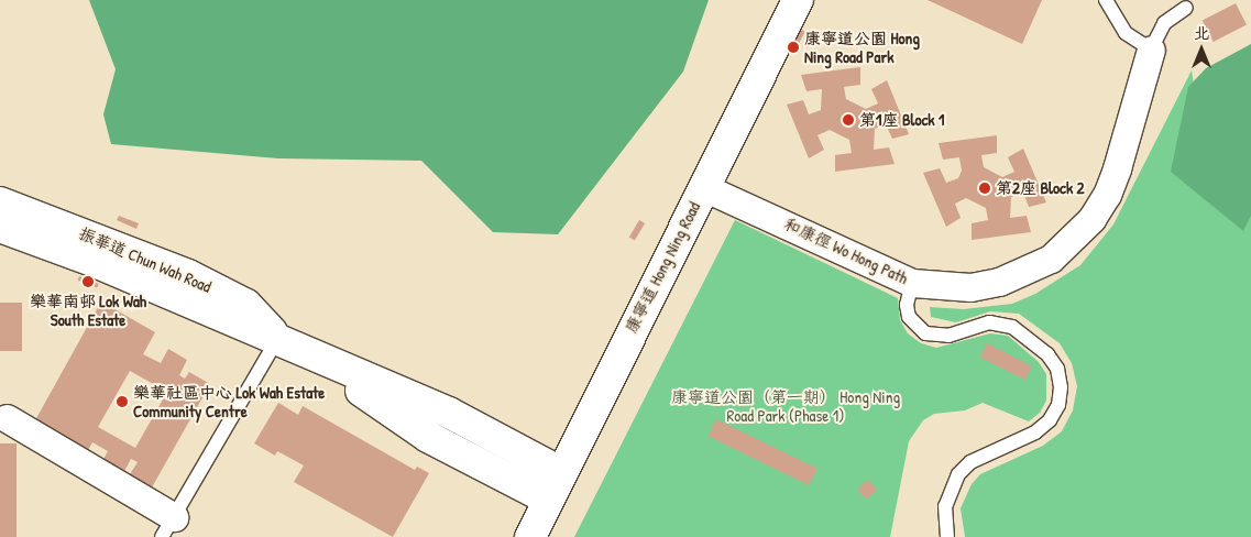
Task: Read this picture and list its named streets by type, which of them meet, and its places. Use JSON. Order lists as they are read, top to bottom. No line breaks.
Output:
{"streets":{"main road":["振華道 Chun Wah Road","康寧道 Hong Ning Road"],"street":["和康徑 Wo Hong Path"]},"crossings":[["和康徑 Wo Hong Path","康寧道 Hong Ning Road"],["振華道 Chun Wah Road","康寧道 Hong Ning Road"]],"parks":["康寧道公園（第一期） Hong Ning Road Park (Phase 1)"],"places":["康寧道公園 Hong Ning Road Park","第1座 Block 1","第2座 Block 2","樂華南邨 Lok Wah South Estate","樂華社區中心 Lok Wah Estate Community Centre"],"north":"top"}
